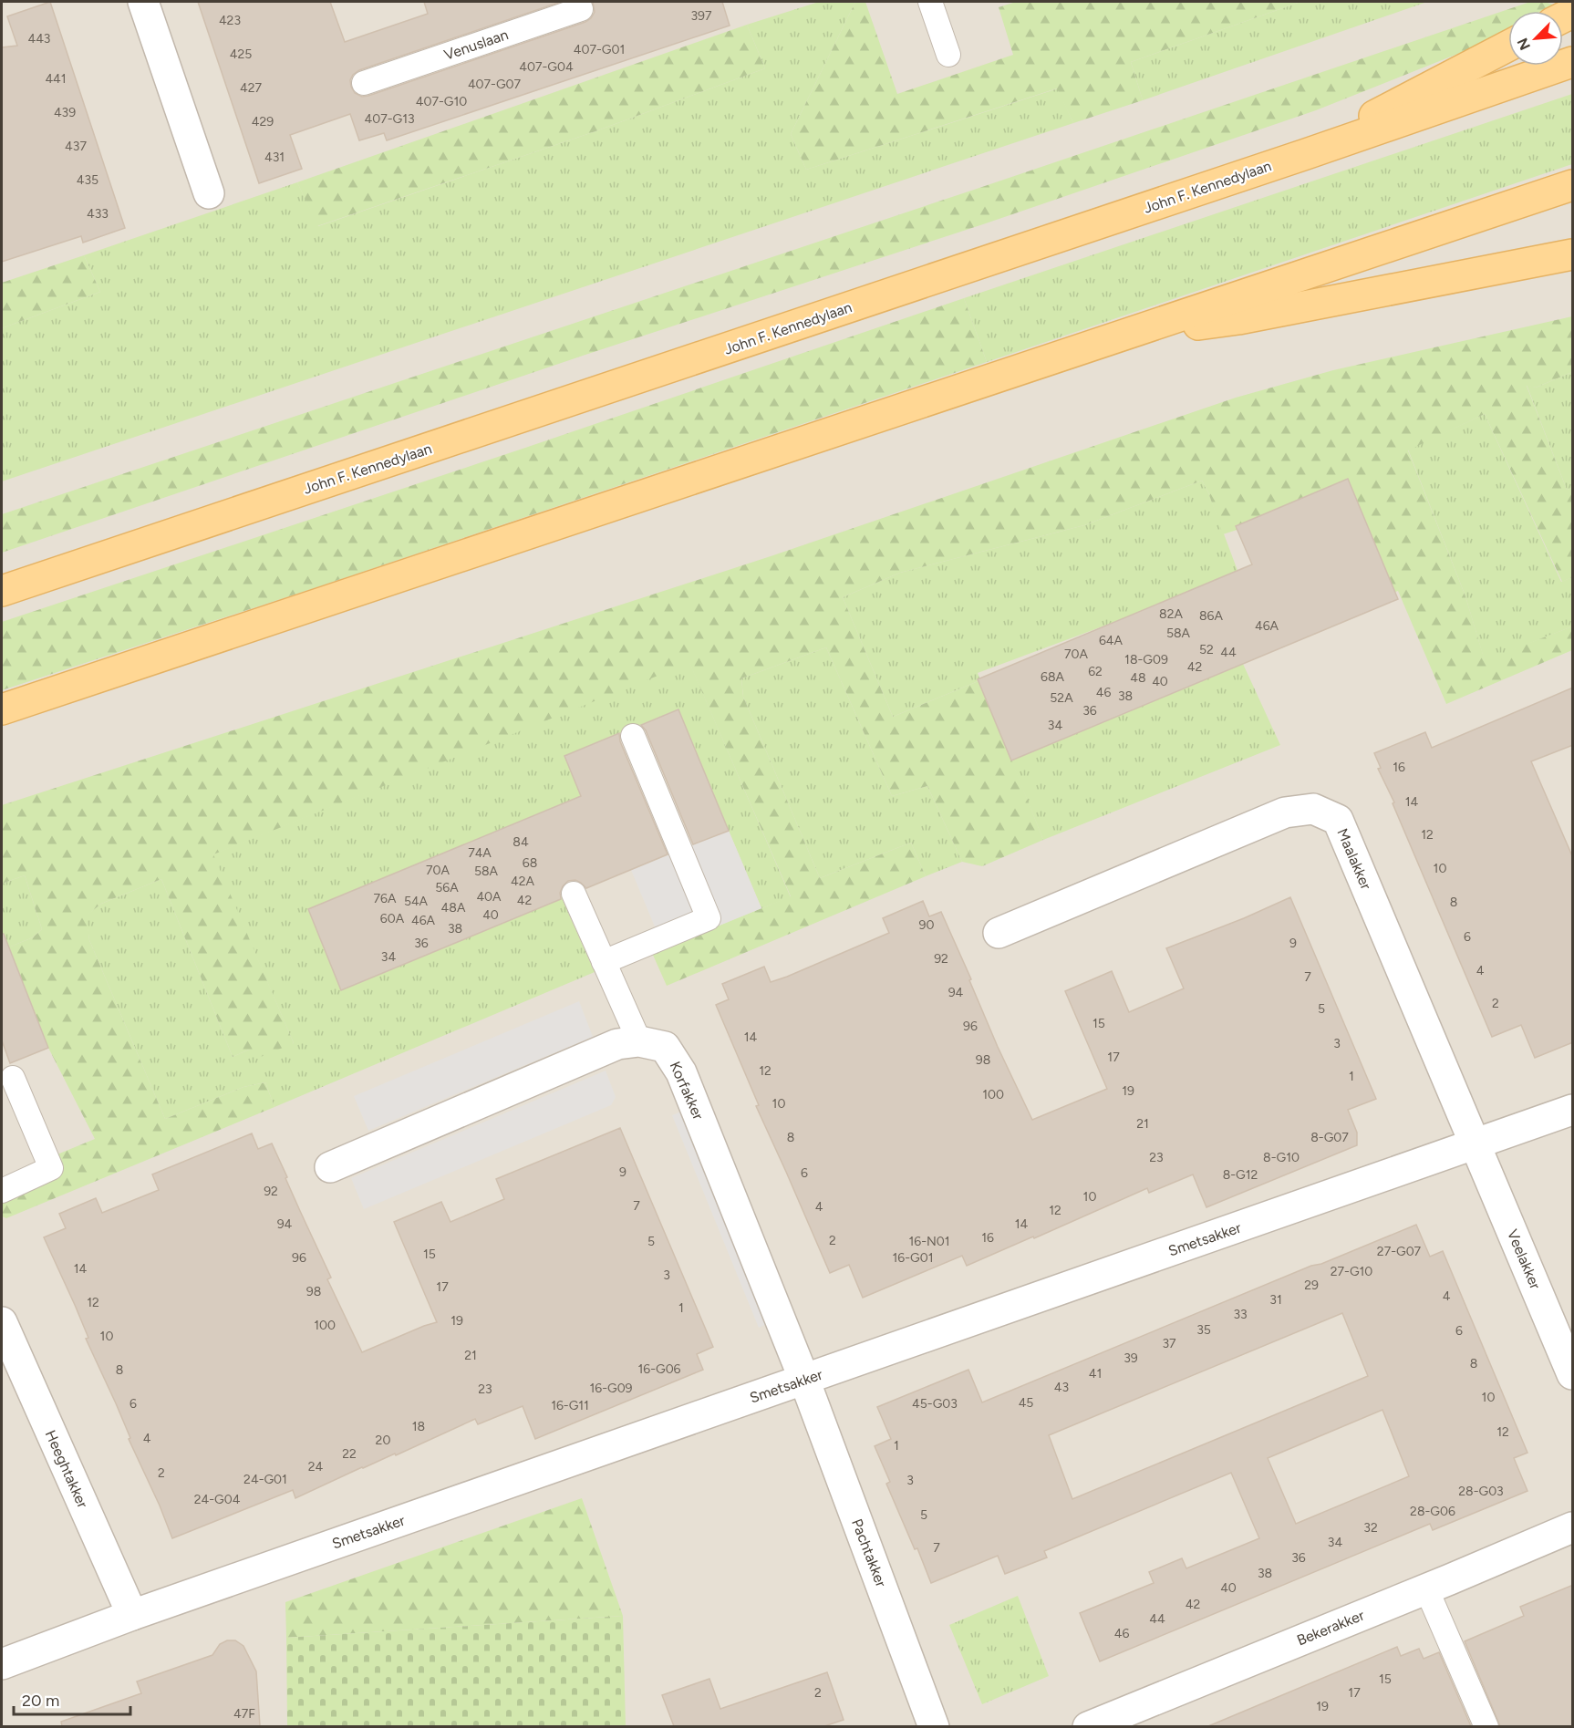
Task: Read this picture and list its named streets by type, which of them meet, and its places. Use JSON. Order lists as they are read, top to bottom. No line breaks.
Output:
{"streets":{"main road":["John F. Kennedylaan"],"street":["Maalakker","Korfakker","Smetsakker","Veelakker","Heeghtakker","Pachtakker","Bekerakker"],"lane":["Venuslaan"]},"crossings":[["Maalakker","Smetsakker"],["Maalakker","Veelakker"],["Korfakker","Smetsakker"],["Korfakker","Pachtakker"],["Smetsakker","Veelakker"],["Smetsakker","Heeghtakker"],["Smetsakker","Pachtakker"]],"house_numbers":["397","423","443","407-G01","425","407-G04","441","407-G07","427","407-G10","439","407-G13","429","437","431","435","433","82A","86A","46A","58A","64A","52","44","70A","18-G09","42","62","68A","48","40","46","38","52A","36","34","16","14","12","84","74A","68","10","70A","58A","42A","56A","40A","76A","42","54A","8","48A","40","60A","46A","90","38","6","36","9","34","92","4","7","94","2","5","15","96","14","3","17","98","12","1","19","100","10","21","8","8-G07","23","8-G10","9","6","8-G12","92","10","7","4","12","94","14","16","2","5","16-N01","27-G07","15","96","16-G01","14","27-G10","3","29","17","98","4","31","12","1","33","19","100","35","6","10","37","21","39","8","16-G06","8","41","43","16-G09","23","10","45","6","45-G03","16-G11","18","12","4","20","1","22","24","2","24-G01","3","28-G03","24-G04","28-G06","5","32","34","7","36","38","40","42","44","46","15","2","17","19","47F"],"scale_bar":"20 m","north":"bottom left"}
